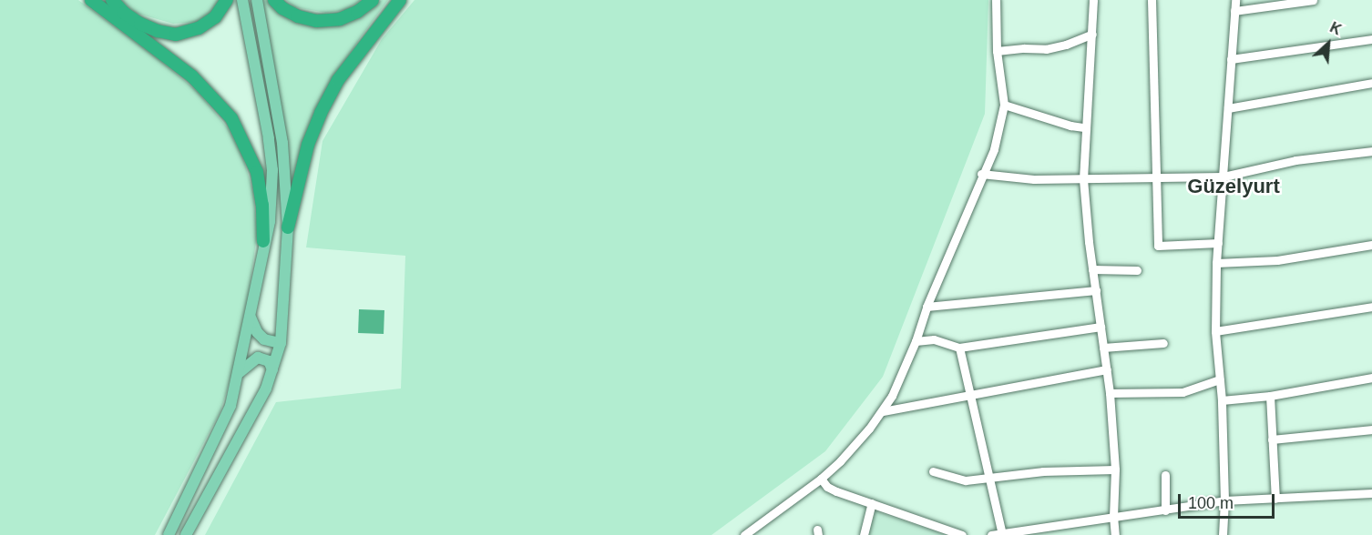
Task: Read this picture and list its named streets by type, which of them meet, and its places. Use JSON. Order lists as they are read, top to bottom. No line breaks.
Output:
{"districts":["Güzelyurt"],"scale_bar":"100 m","north":"top right"}
